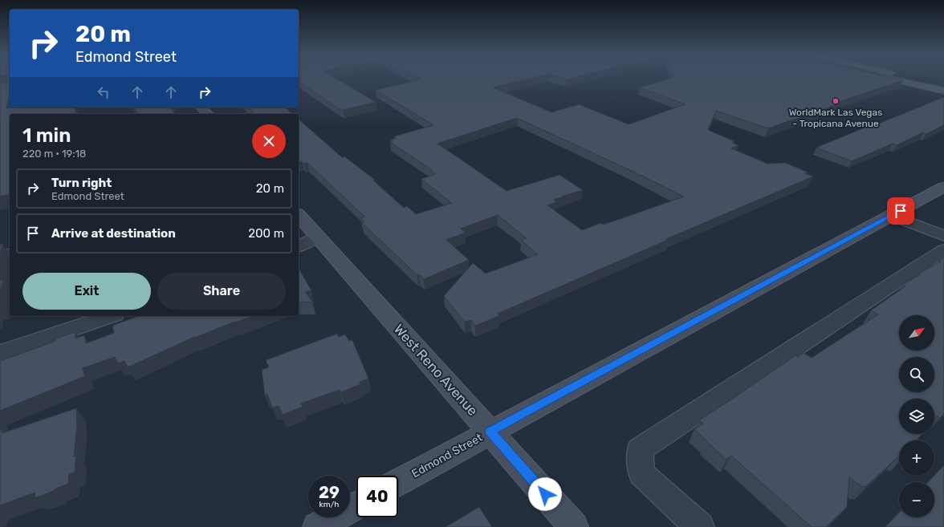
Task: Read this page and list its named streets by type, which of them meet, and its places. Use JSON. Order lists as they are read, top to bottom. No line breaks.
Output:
{"streets":{"street":["West Reno Avenue","Edmond Street"]},"crossings":[["West Reno Avenue","Edmond Street"]],"places":["WorldMark Las Vegas - Tropicana Avenue"],"north":"top right","page":{"turn":["20 m","Edmond Street"],"heading":["1 min","220 m · 19:18"],"list":[{"name":"Turn right","note":"Edmond Street","value":"20 m"},{"name":"Arrive at destination","value":"200 m"}],"buttons":["Exit","Share"],"map_buttons":["+","−"],"speed":"29 km/h","limit":"40"}}
